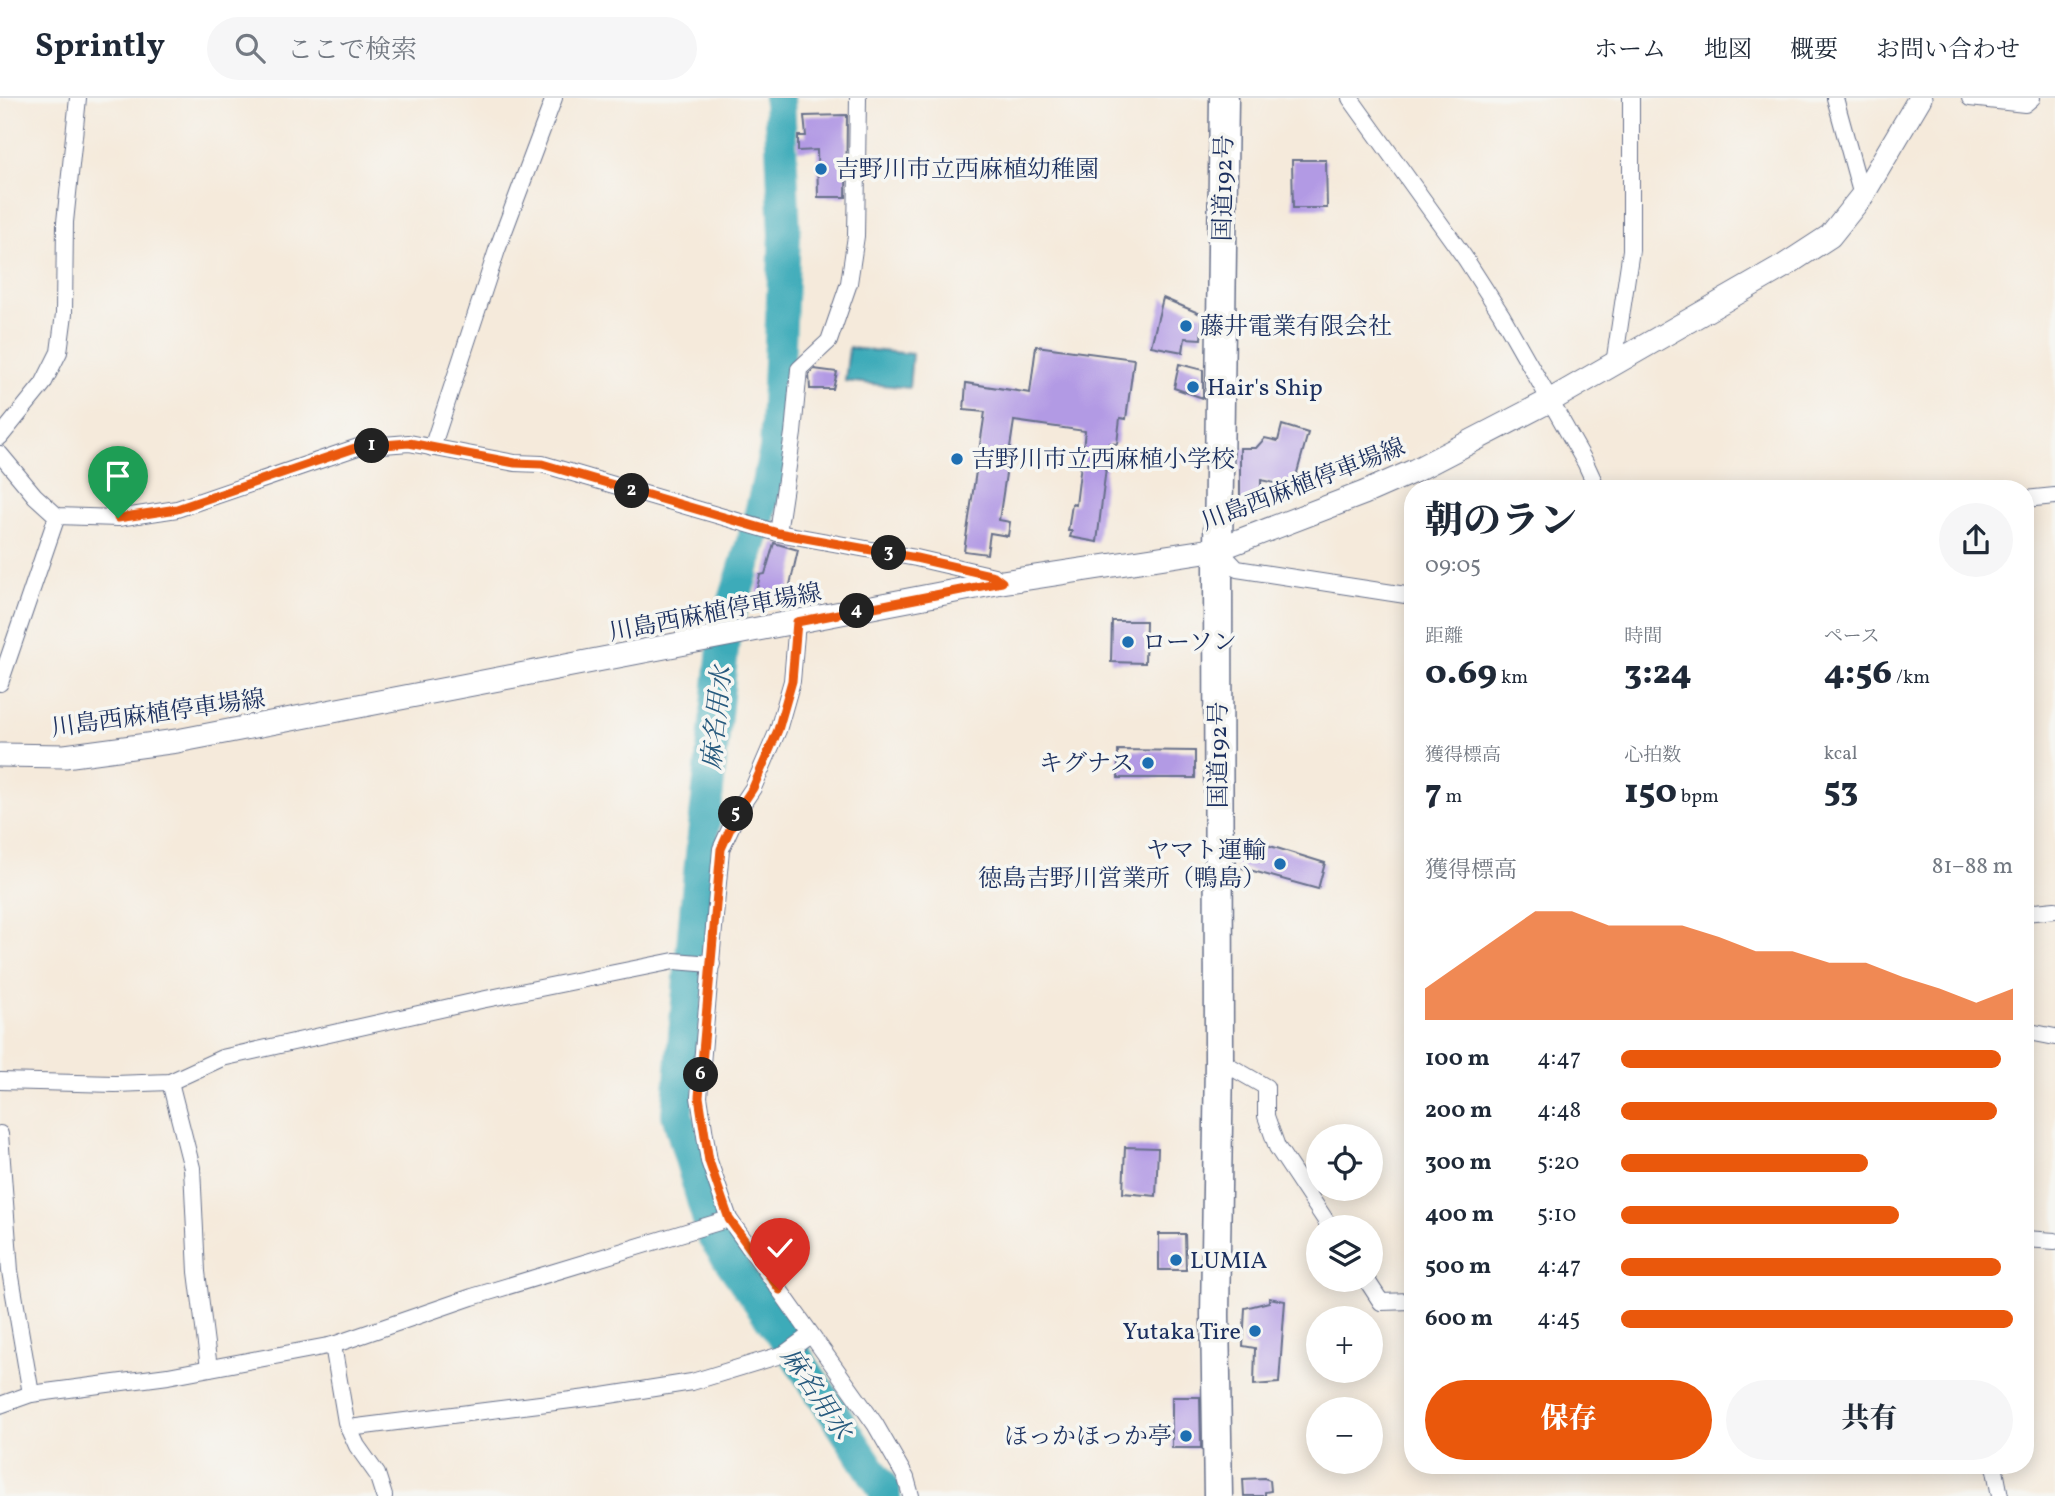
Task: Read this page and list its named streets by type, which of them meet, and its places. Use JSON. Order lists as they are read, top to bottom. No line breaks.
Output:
{"streets":{"highway":["国道192号"],"main road":["川島西麻植停車場線"]},"crossings":[["国道192号","川島西麻植停車場線"]],"water":["麻名用水"],"places":["吉野川市立西麻植幼稚園","藤井電業有限会社","Hair's Ship","吉野川市立西麻植小学校","ローソン","キグナス","ヤマト運輸 徳島吉野川営業所（鴨島）","LUMIA","Yutaka Tire","ほっかほっか亭"],"page":{"header":"Sprintly","search":"ここで検索","nav":["ホーム","地図","概要","お問い合わせ"],"pins":["1","2","3","4","5","6"],"heading":["朝のラン","09:05"],"stats":[["距離","0.69 km"],["時間","3:24"],["ペース","4:56 /km"],["獲得標高","7 m"],["心拍数","150 bpm"],["kcal","53"]],"chart":["獲得標高","81–88 m"],"list":[{"name":"100 m","note":"4:47"},{"name":"200 m","note":"4:48"},{"name":"300 m","note":"5:20"},{"name":"400 m","note":"5:10"},{"name":"500 m","note":"4:47"},{"name":"600 m","note":"4:45"}],"map_buttons":["+","−"],"buttons":["保存","共有"]}}
